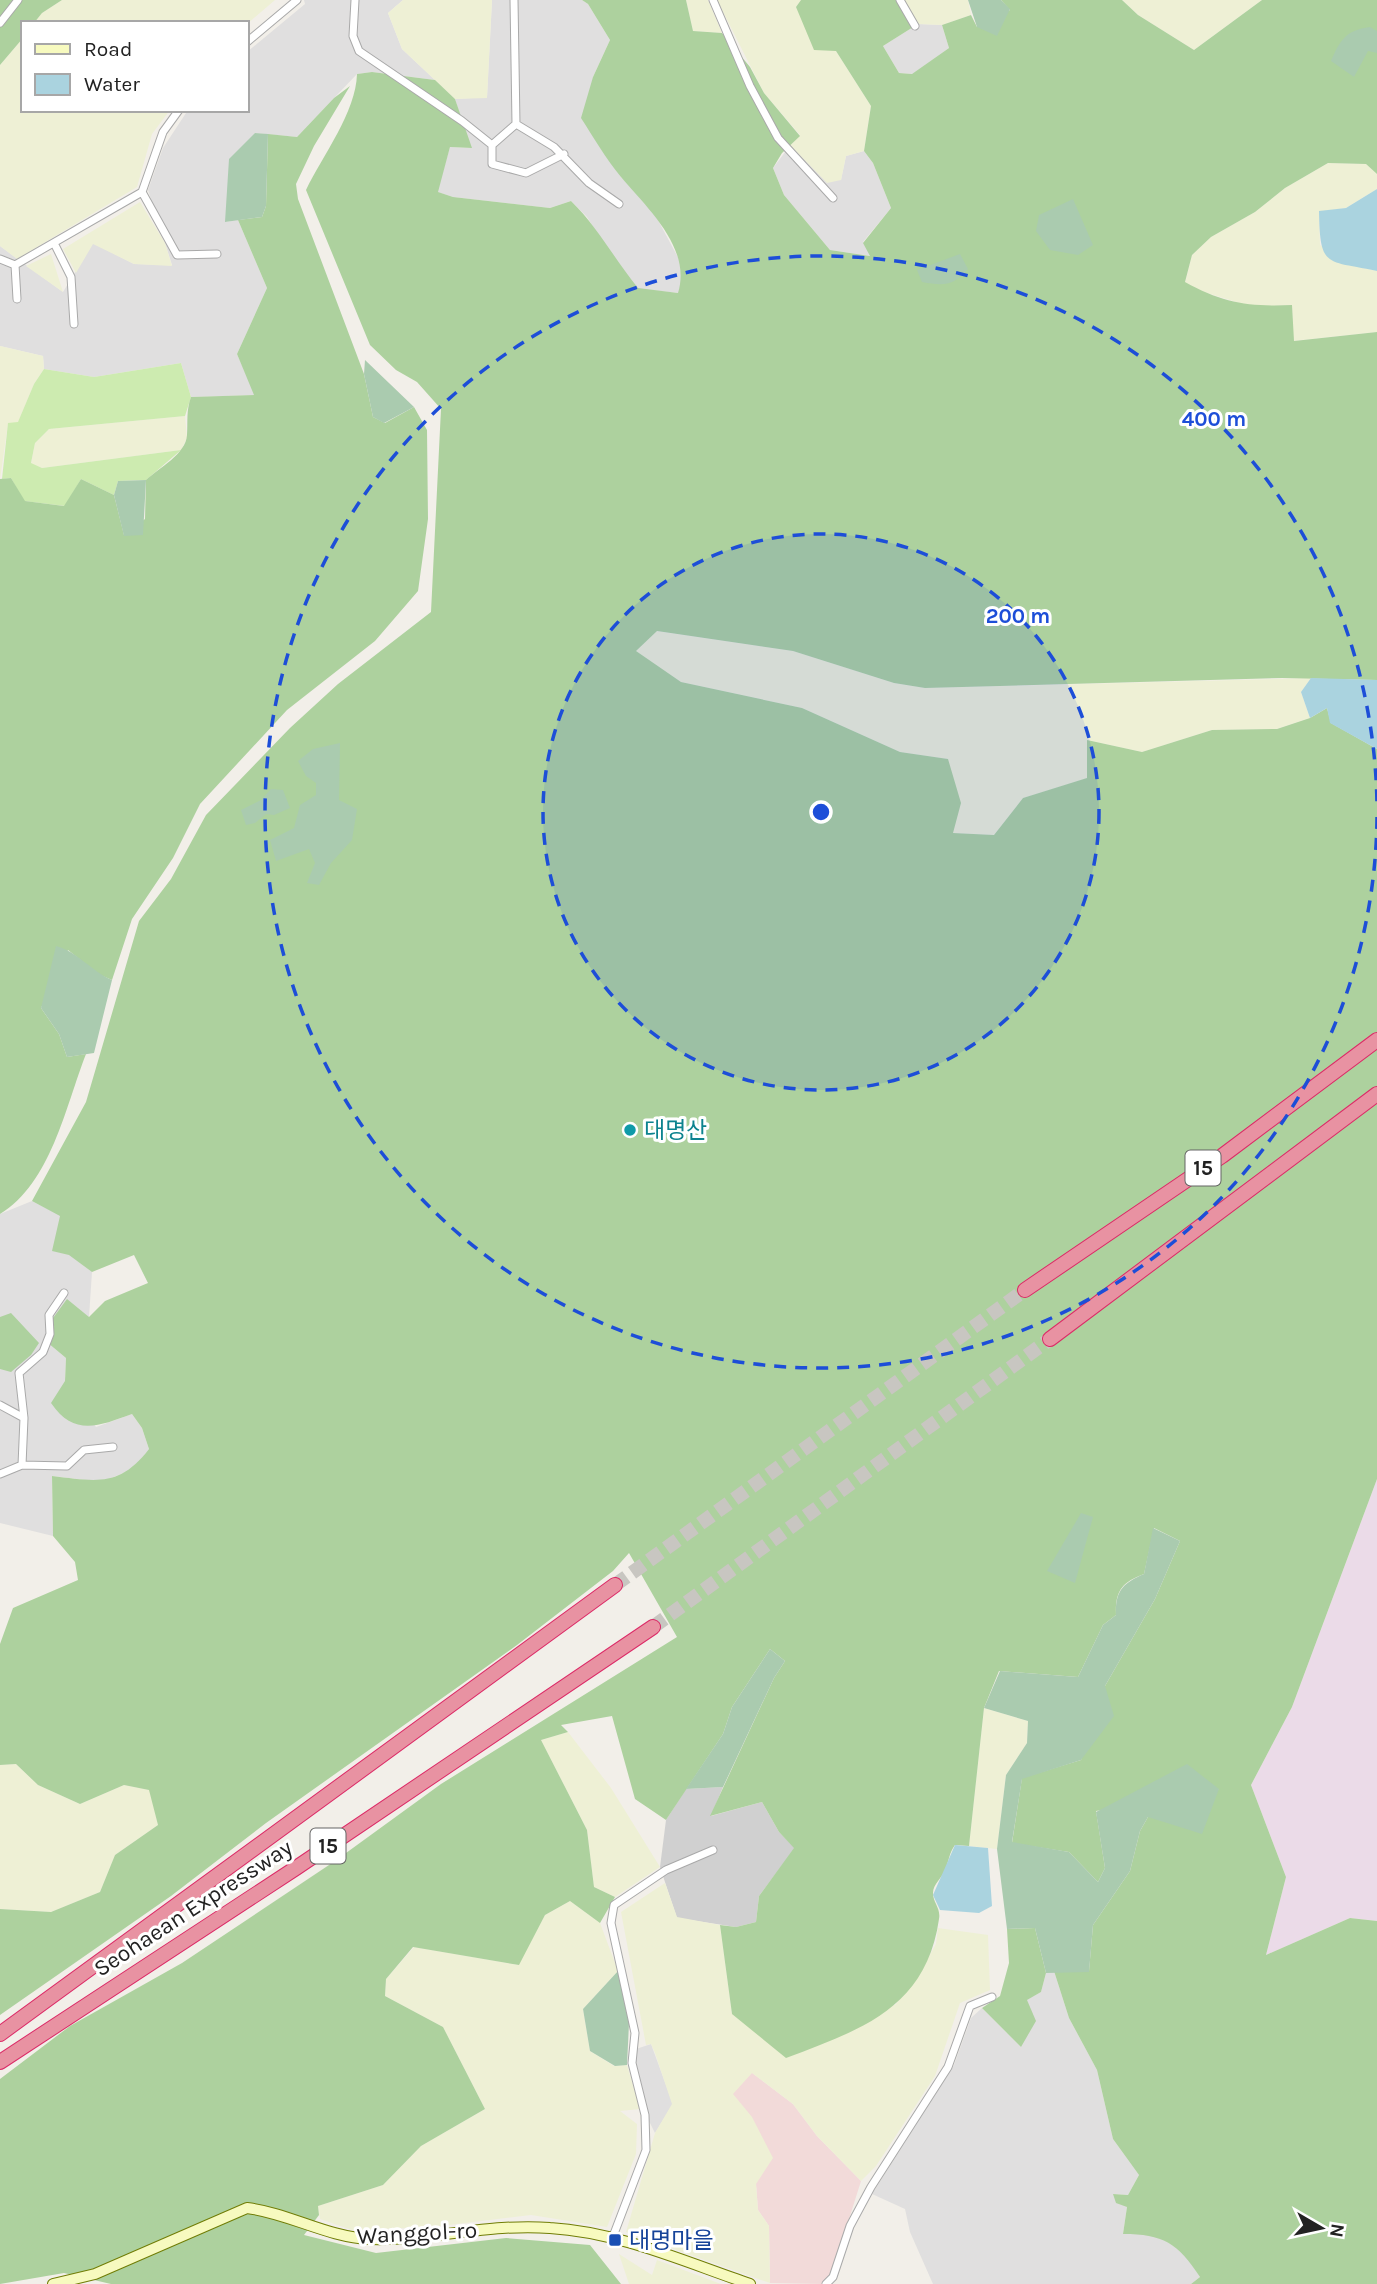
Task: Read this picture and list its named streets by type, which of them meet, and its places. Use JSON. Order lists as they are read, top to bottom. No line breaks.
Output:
{"streets":{"highway":["15","Seohaean Expressway"],"main road":["Wanggol-ro"]},"places":{"other":["대명산"],"transit":["대명마을"]},"legend":["Road","Water"],"north":"right","rings":["400 m","200 m"]}
